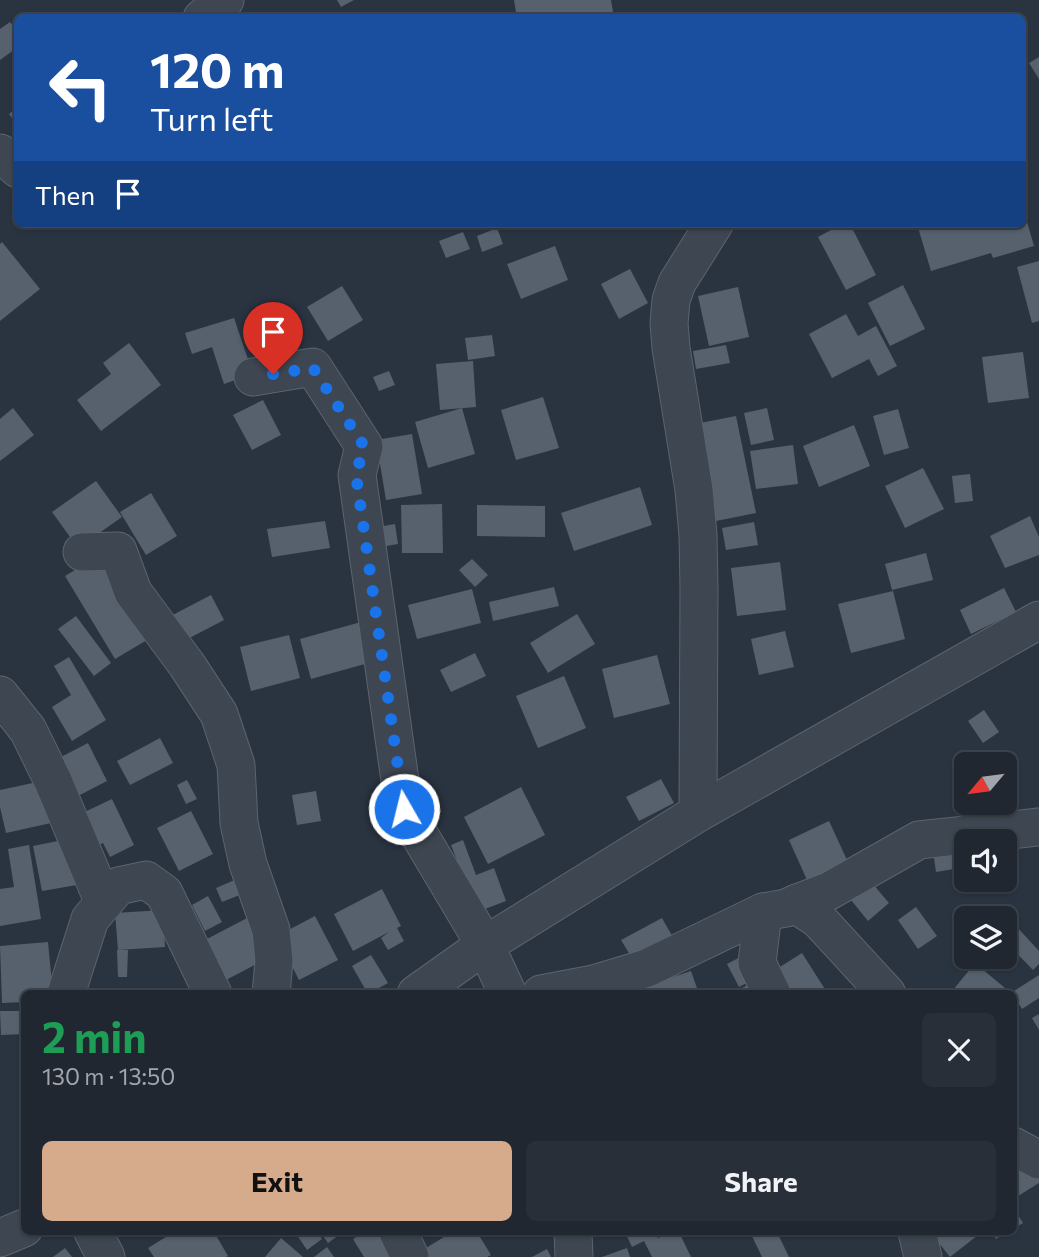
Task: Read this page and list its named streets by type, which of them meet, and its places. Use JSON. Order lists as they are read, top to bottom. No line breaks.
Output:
{"north":"bottom left","page":{"turn":["120 m","Turn left"],"then":"Then","heading":["2 min","130 m · 13:50"],"buttons":["Exit","Share"]}}
